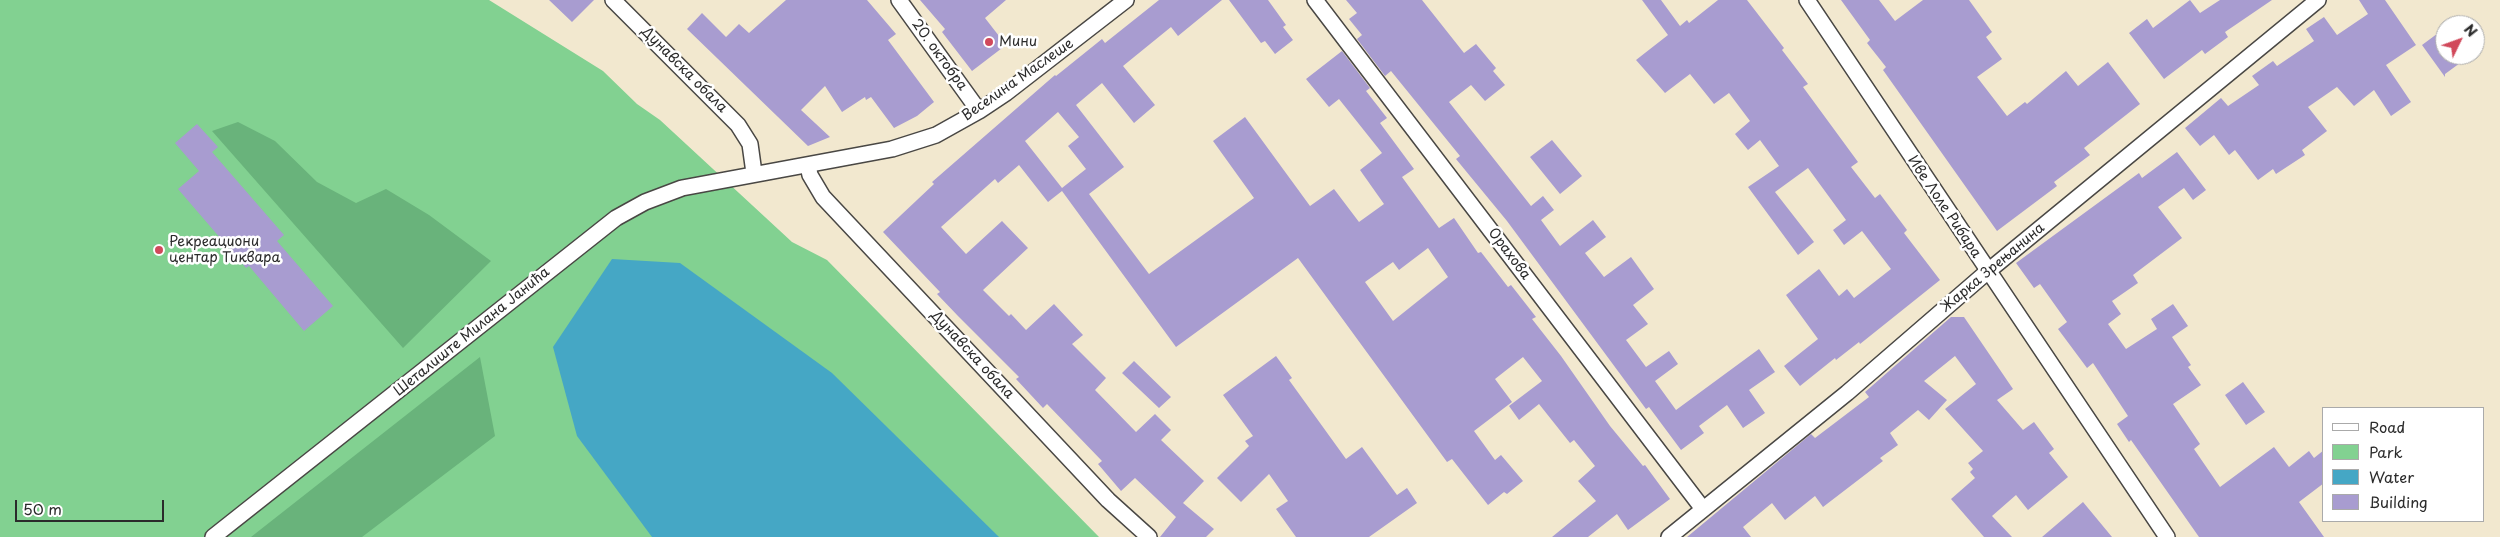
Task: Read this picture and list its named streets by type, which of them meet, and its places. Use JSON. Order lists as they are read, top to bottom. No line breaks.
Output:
{"streets":{"street":["20. октобра","Дунавска обала","Веселина Маслеше","Иве Лоле Рибара","Орахова","Жарка Зрењанина","Шеталиште Милана Јанића"]},"crossings":[["20. октобра","Веселина Маслеше"],["Дунавска обала","Веселина Маслеше"],["Дунавска обала","Шеталиште Милана Јанића"],["Веселина Маслеше","Шеталиште Милана Јанића"],["Иве Лоле Рибара","Жарка Зрењанина"],["Орахова","Жарка Зрењанина"]],"places":["Мини","Рекреациони центар Тиквара"],"legend":["Road","Park","Water","Building"],"scale_bar":"50 m","north":"top right"}
